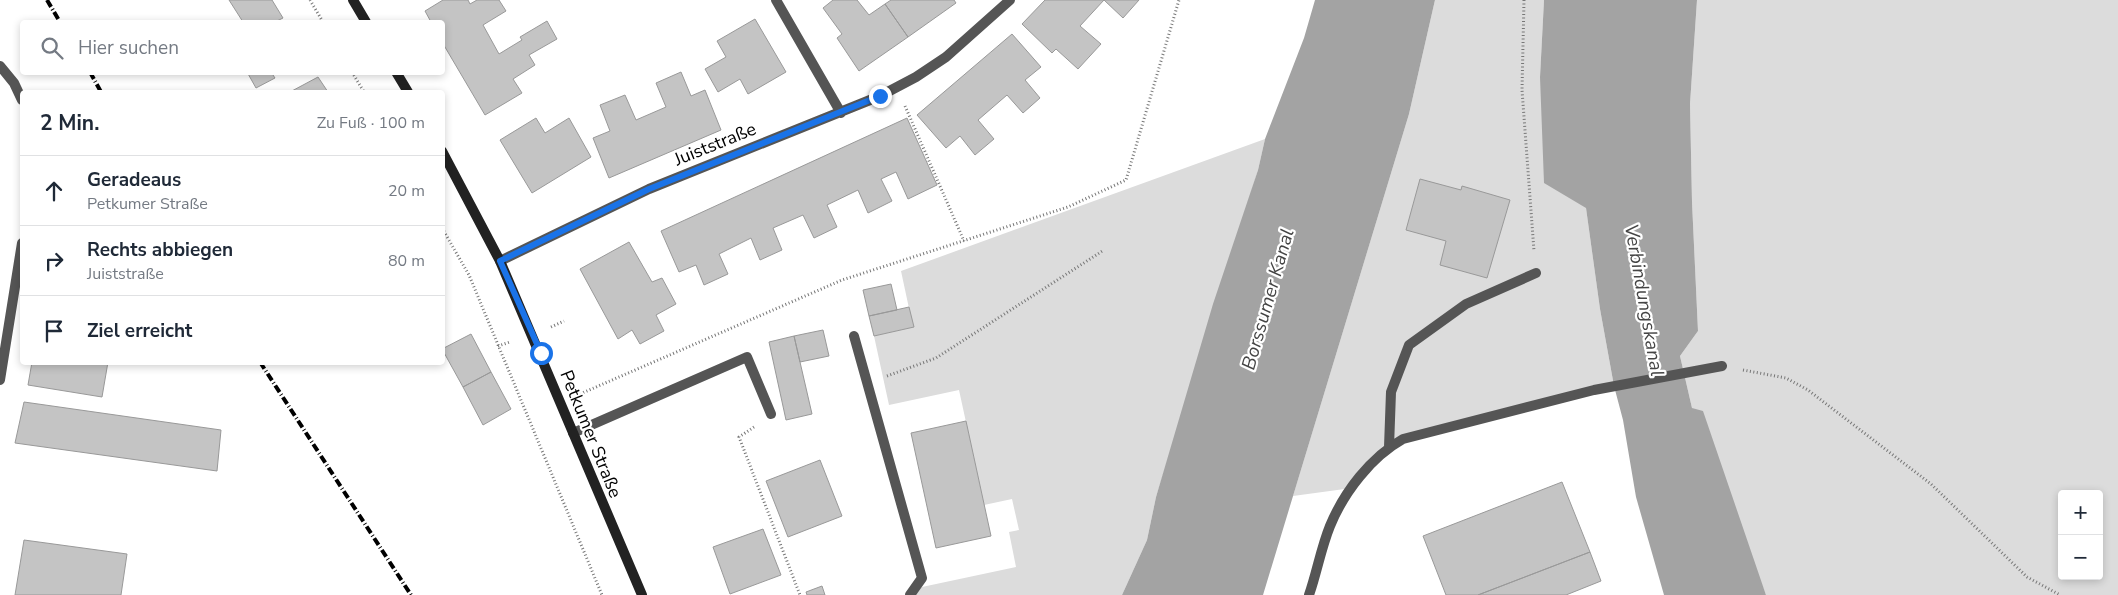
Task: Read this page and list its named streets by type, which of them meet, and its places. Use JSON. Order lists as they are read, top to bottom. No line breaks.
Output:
{"streets":{"main road":["Petkumer Straße"],"street":["Juiststraße"]},"crossings":[["Juiststraße","Petkumer Straße"]],"water":["Borssumer Kanal","Verbindungskanal"],"page":{"search":"Hier suchen","heading":["2 Min.","Zu Fuß · 100 m"],"list":[["Geradeaus","Petkumer Straße","20 m"],["Rechts abbiegen","Juiststraße","80 m"],"Ziel erreicht"],"map_buttons":["+","−"]}}
